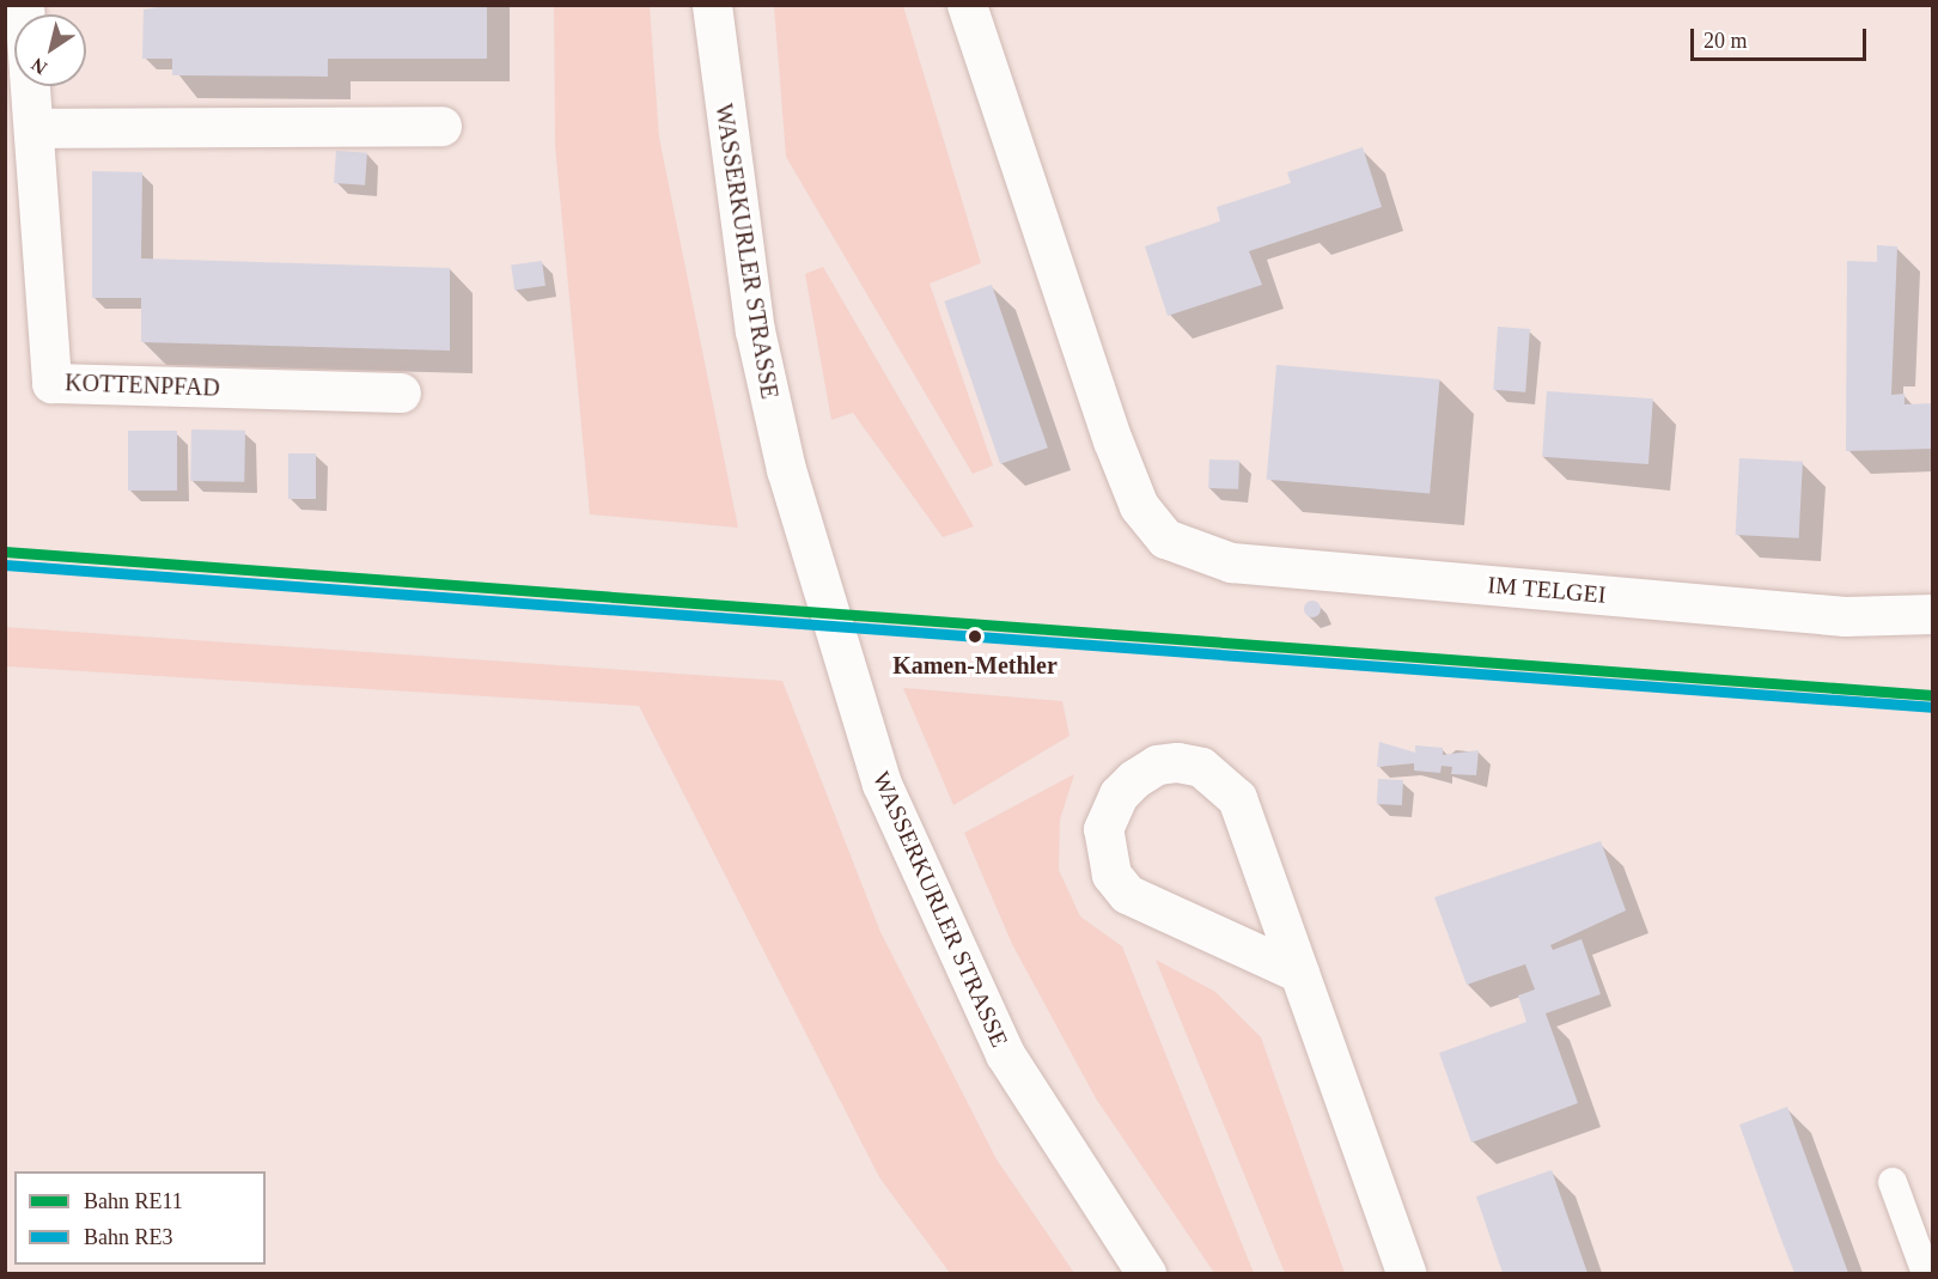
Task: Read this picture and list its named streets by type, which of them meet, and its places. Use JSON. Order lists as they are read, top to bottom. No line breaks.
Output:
{"streets":{"street":["WASSERKURLER STRASSE","KOTTENPFAD","IM TELGEI"]},"places":["Kamen-Methler"],"lines":["rail line RE11","rail line RE3"],"legend":["Bahn RE11","Bahn RE3"],"scale_bar":"20 m","north":"bottom left"}
